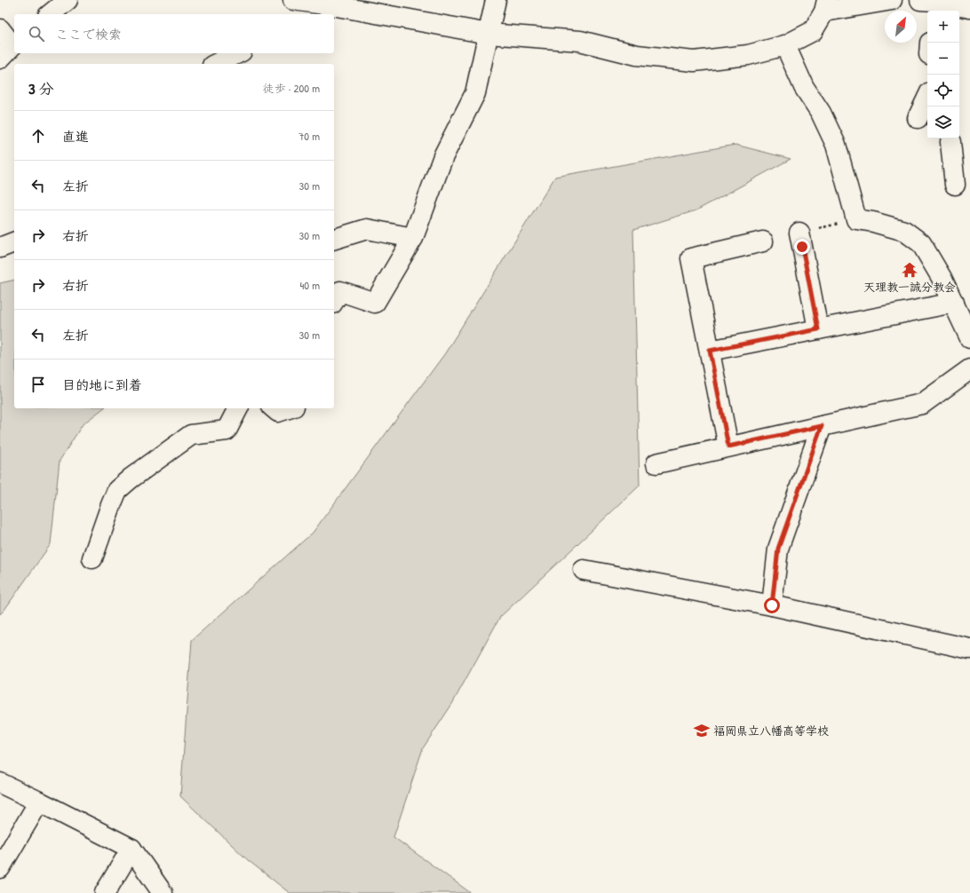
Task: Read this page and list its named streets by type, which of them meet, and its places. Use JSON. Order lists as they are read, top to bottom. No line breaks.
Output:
{"places":{"temple":["天理教一誠分教会"],"school or university":["福岡県立八幡高等学校"]},"north":"top right","page":{"map_buttons":["+","−"],"search":"ここで検索","heading":["3 分","徒歩 · 200 m"],"list":[["直進","70 m"],["左折","30 m"],["右折","30 m"],["右折","40 m"],["左折","30 m"],"目的地に到着"]}}
